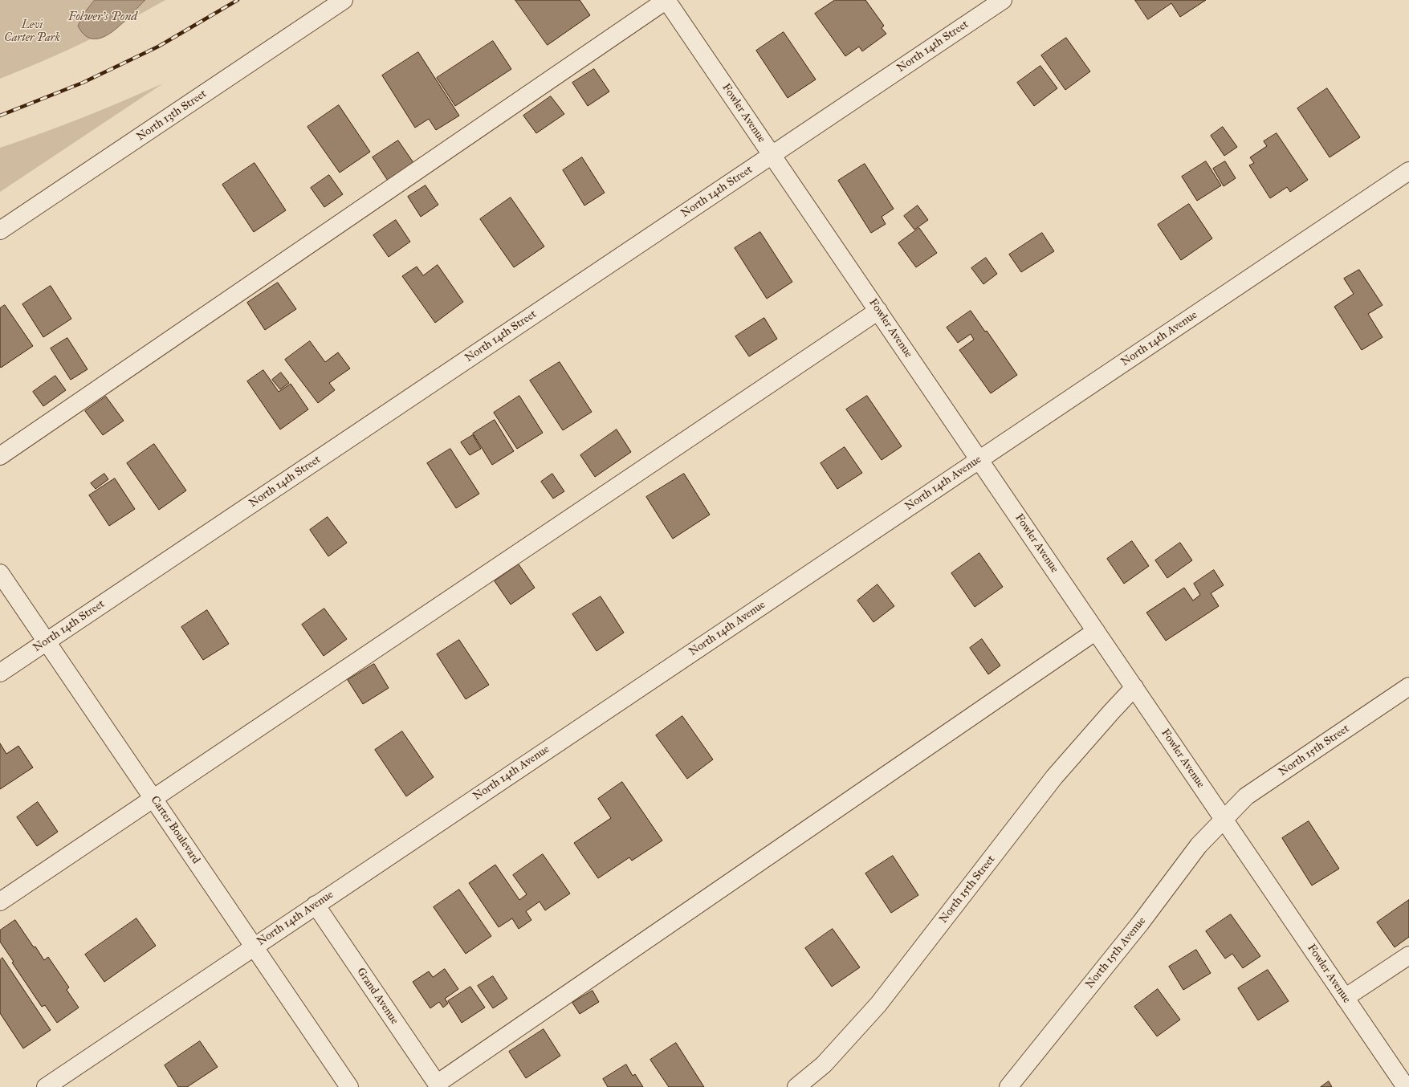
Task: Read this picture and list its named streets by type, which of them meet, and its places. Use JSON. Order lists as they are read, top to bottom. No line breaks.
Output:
{"streets":{"street":["North 14th Street","Fowler Avenue","North 13th Street","North 14th Avenue","North 15th Street","Carter Boulevard","North 15th Avenue","Grand Avenue"]},"crossings":[["North 14th Street","Fowler Avenue"],["North 14th Street","Carter Boulevard"],["Fowler Avenue","North 14th Avenue"],["Fowler Avenue","North 15th Street"],["Fowler Avenue","North 15th Avenue"],["North 14th Avenue","Carter Boulevard"],["North 14th Avenue","Grand Avenue"],["North 15th Street","North 15th Avenue"]],"water":["Folwer's Pond"],"parks":["Levi Carter Park"]}
